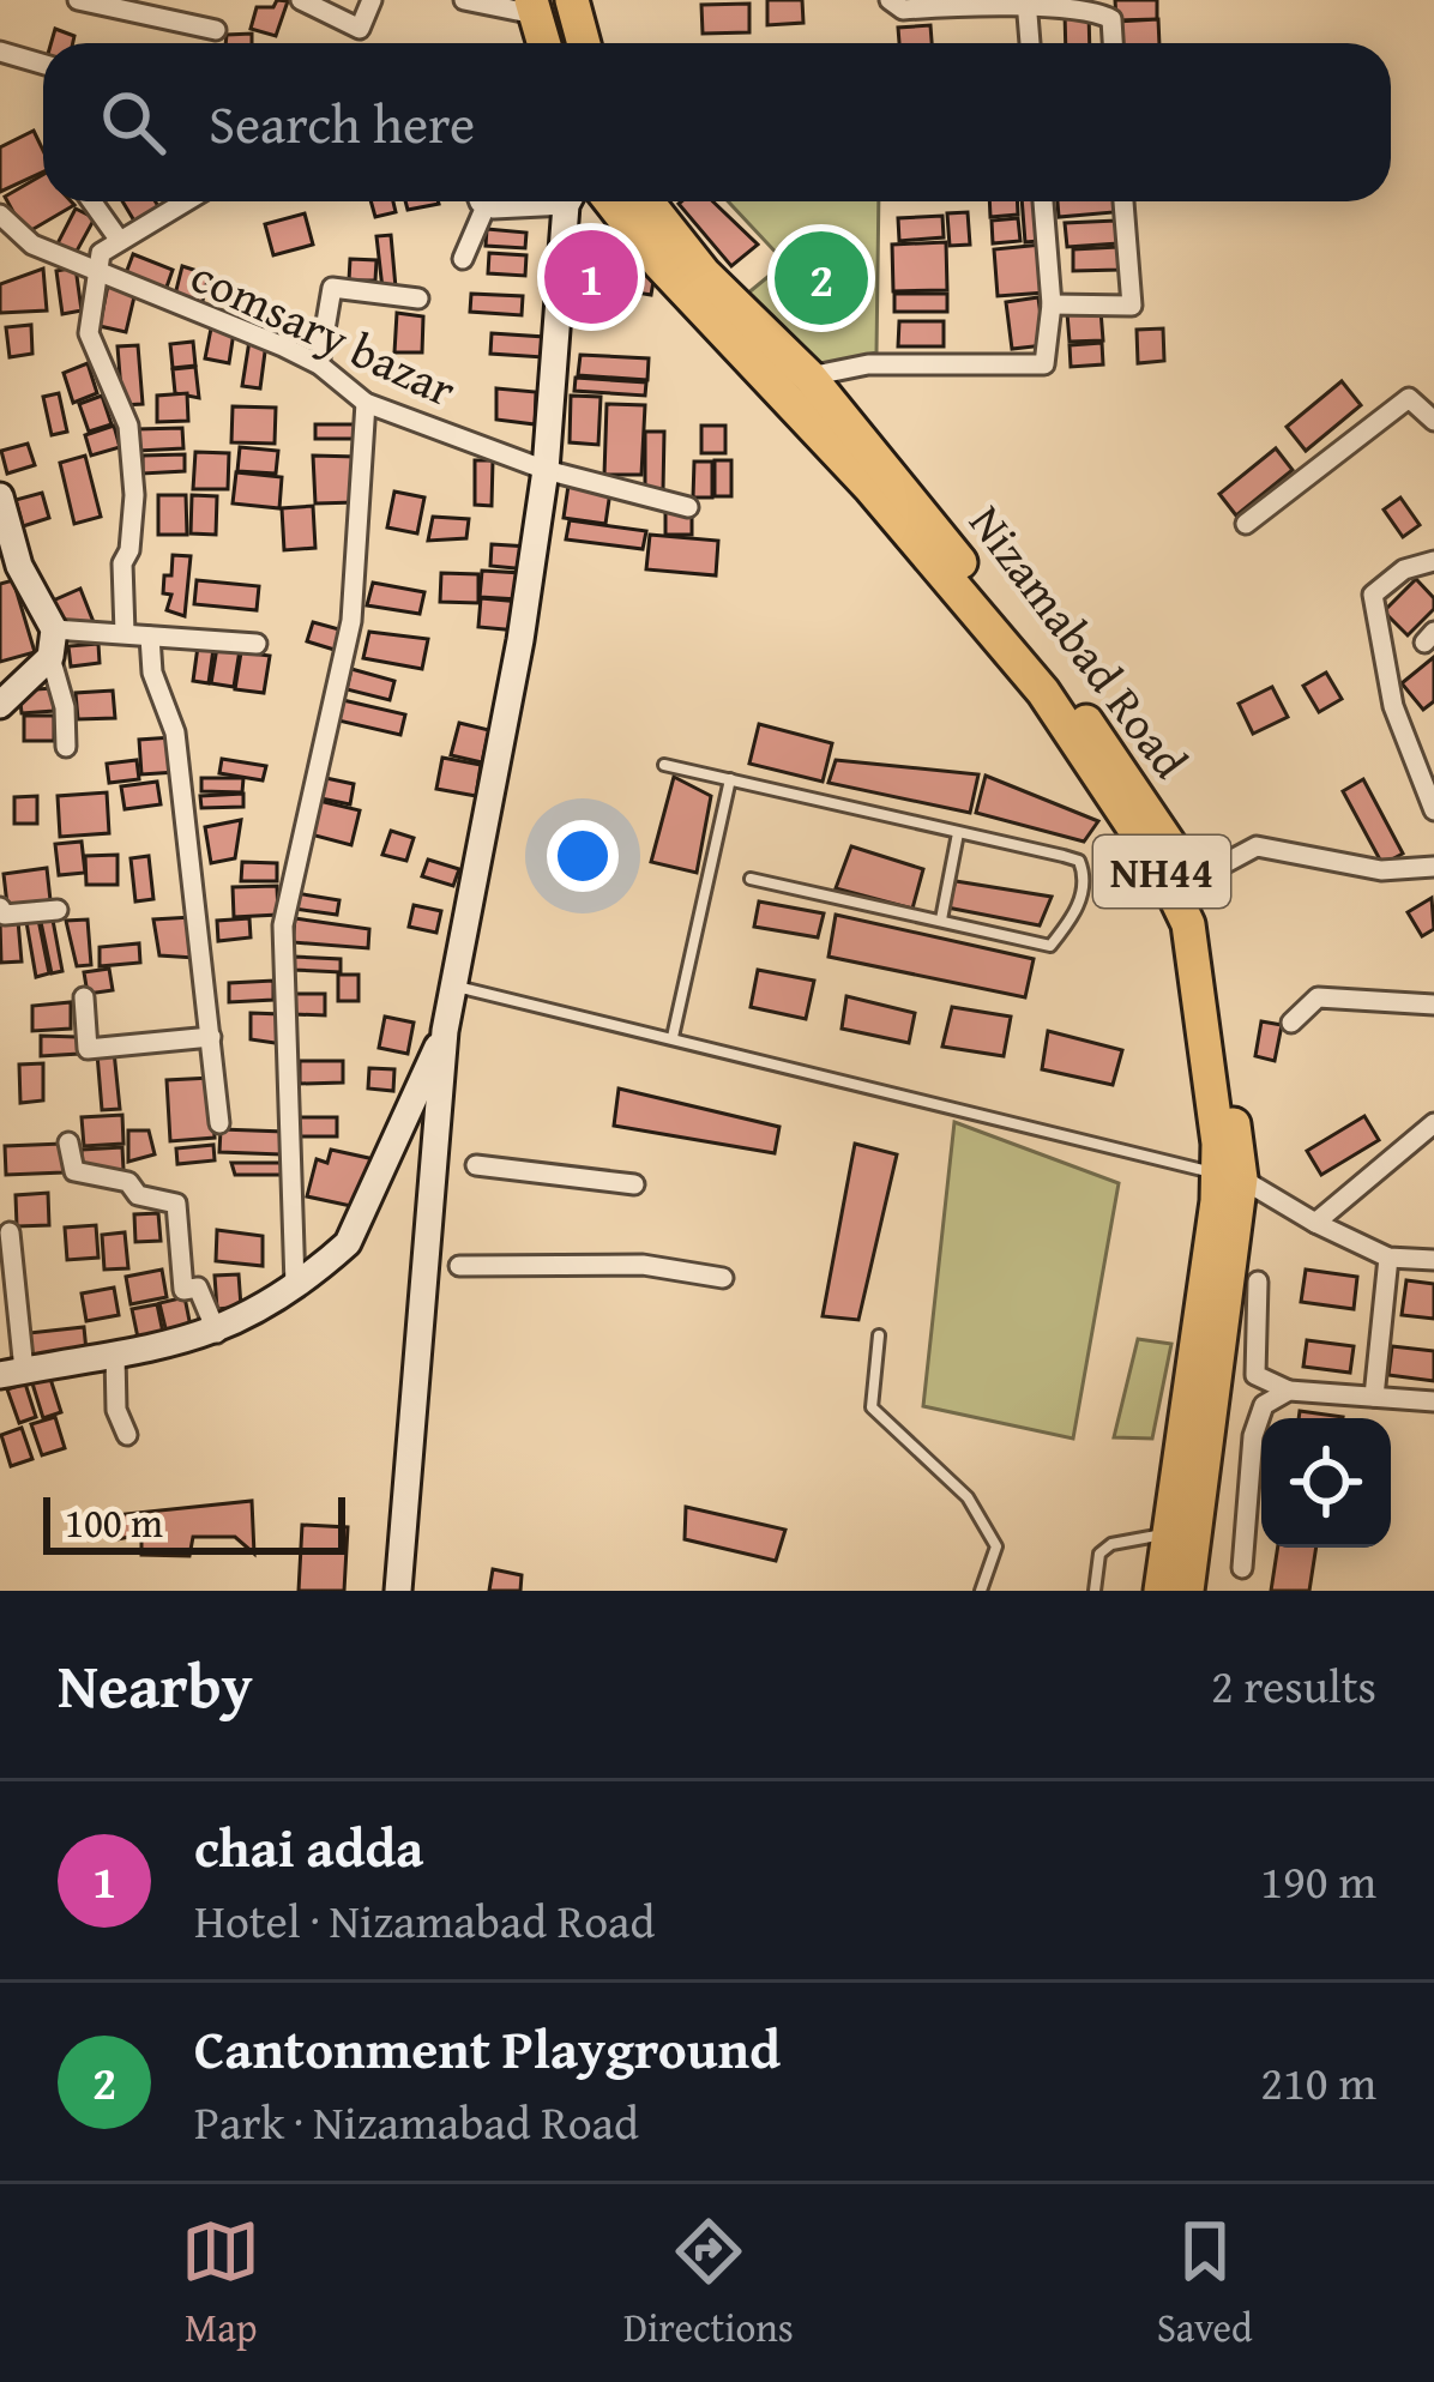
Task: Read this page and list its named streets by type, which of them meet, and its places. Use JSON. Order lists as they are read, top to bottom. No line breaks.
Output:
{"streets":{"highway":["Nizamabad Road","NH44"],"street":["comsary bazar"]},"crossings":[["Nizamabad Road","NH44"]],"scale_bar":"100 m","page":{"search":"Search here","pins":["1","2"],"scale":"100 m","heading":["Nearby","2 results"],"list":[{"mark":"1","name":"chai adda","note":"Hotel · Nizamabad Road","value":"190 m"},{"mark":"2","name":"Cantonment Playground","note":"Park · Nizamabad Road","value":"210 m"}],"nav":["Map","Directions","Saved"]}}
